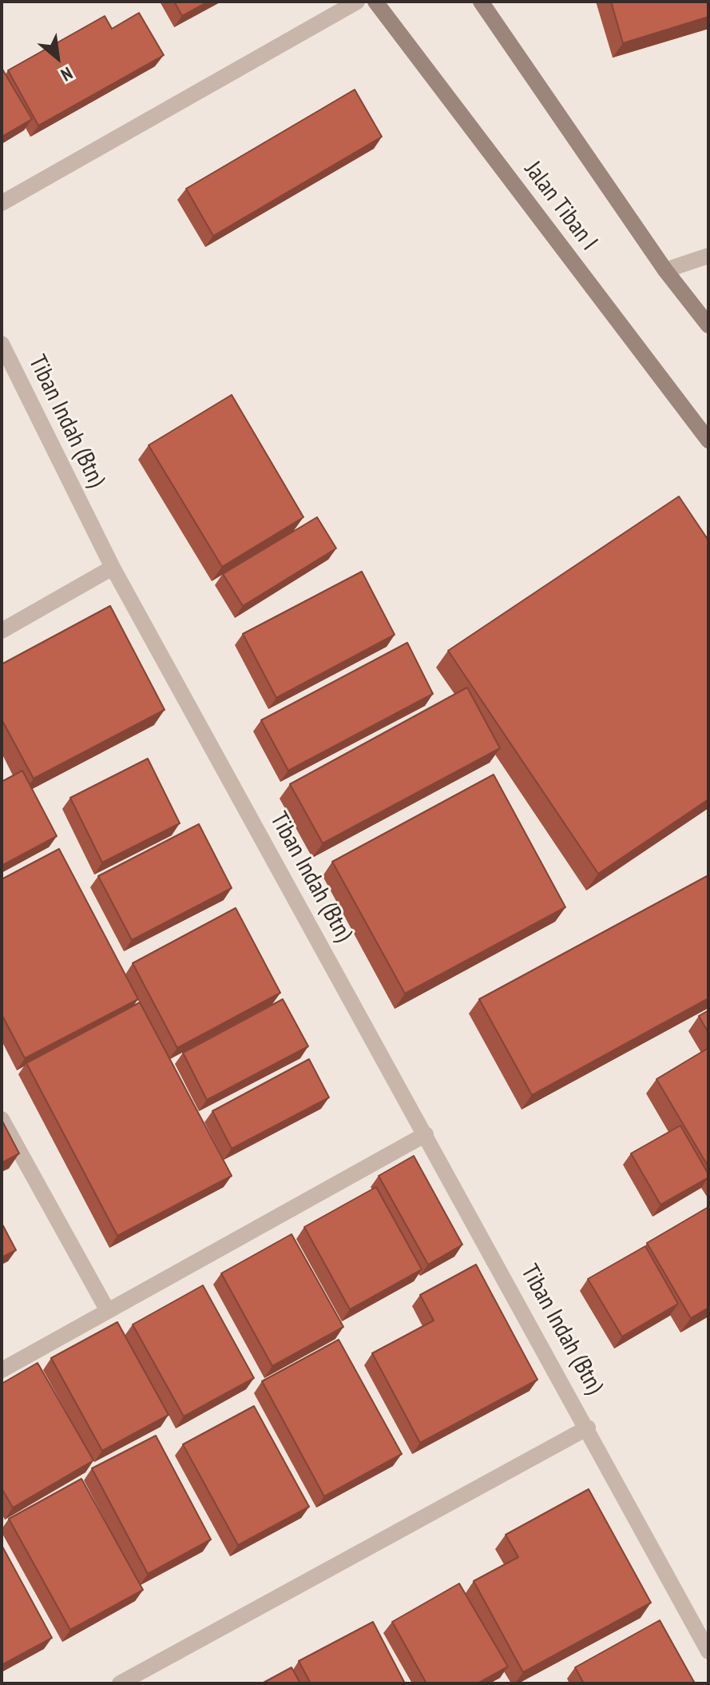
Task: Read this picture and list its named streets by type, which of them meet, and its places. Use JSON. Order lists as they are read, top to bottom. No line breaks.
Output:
{"streets":{"street":["Jalan Tiban I","Tiban Indah (Btn)"]},"north":"bottom right"}
